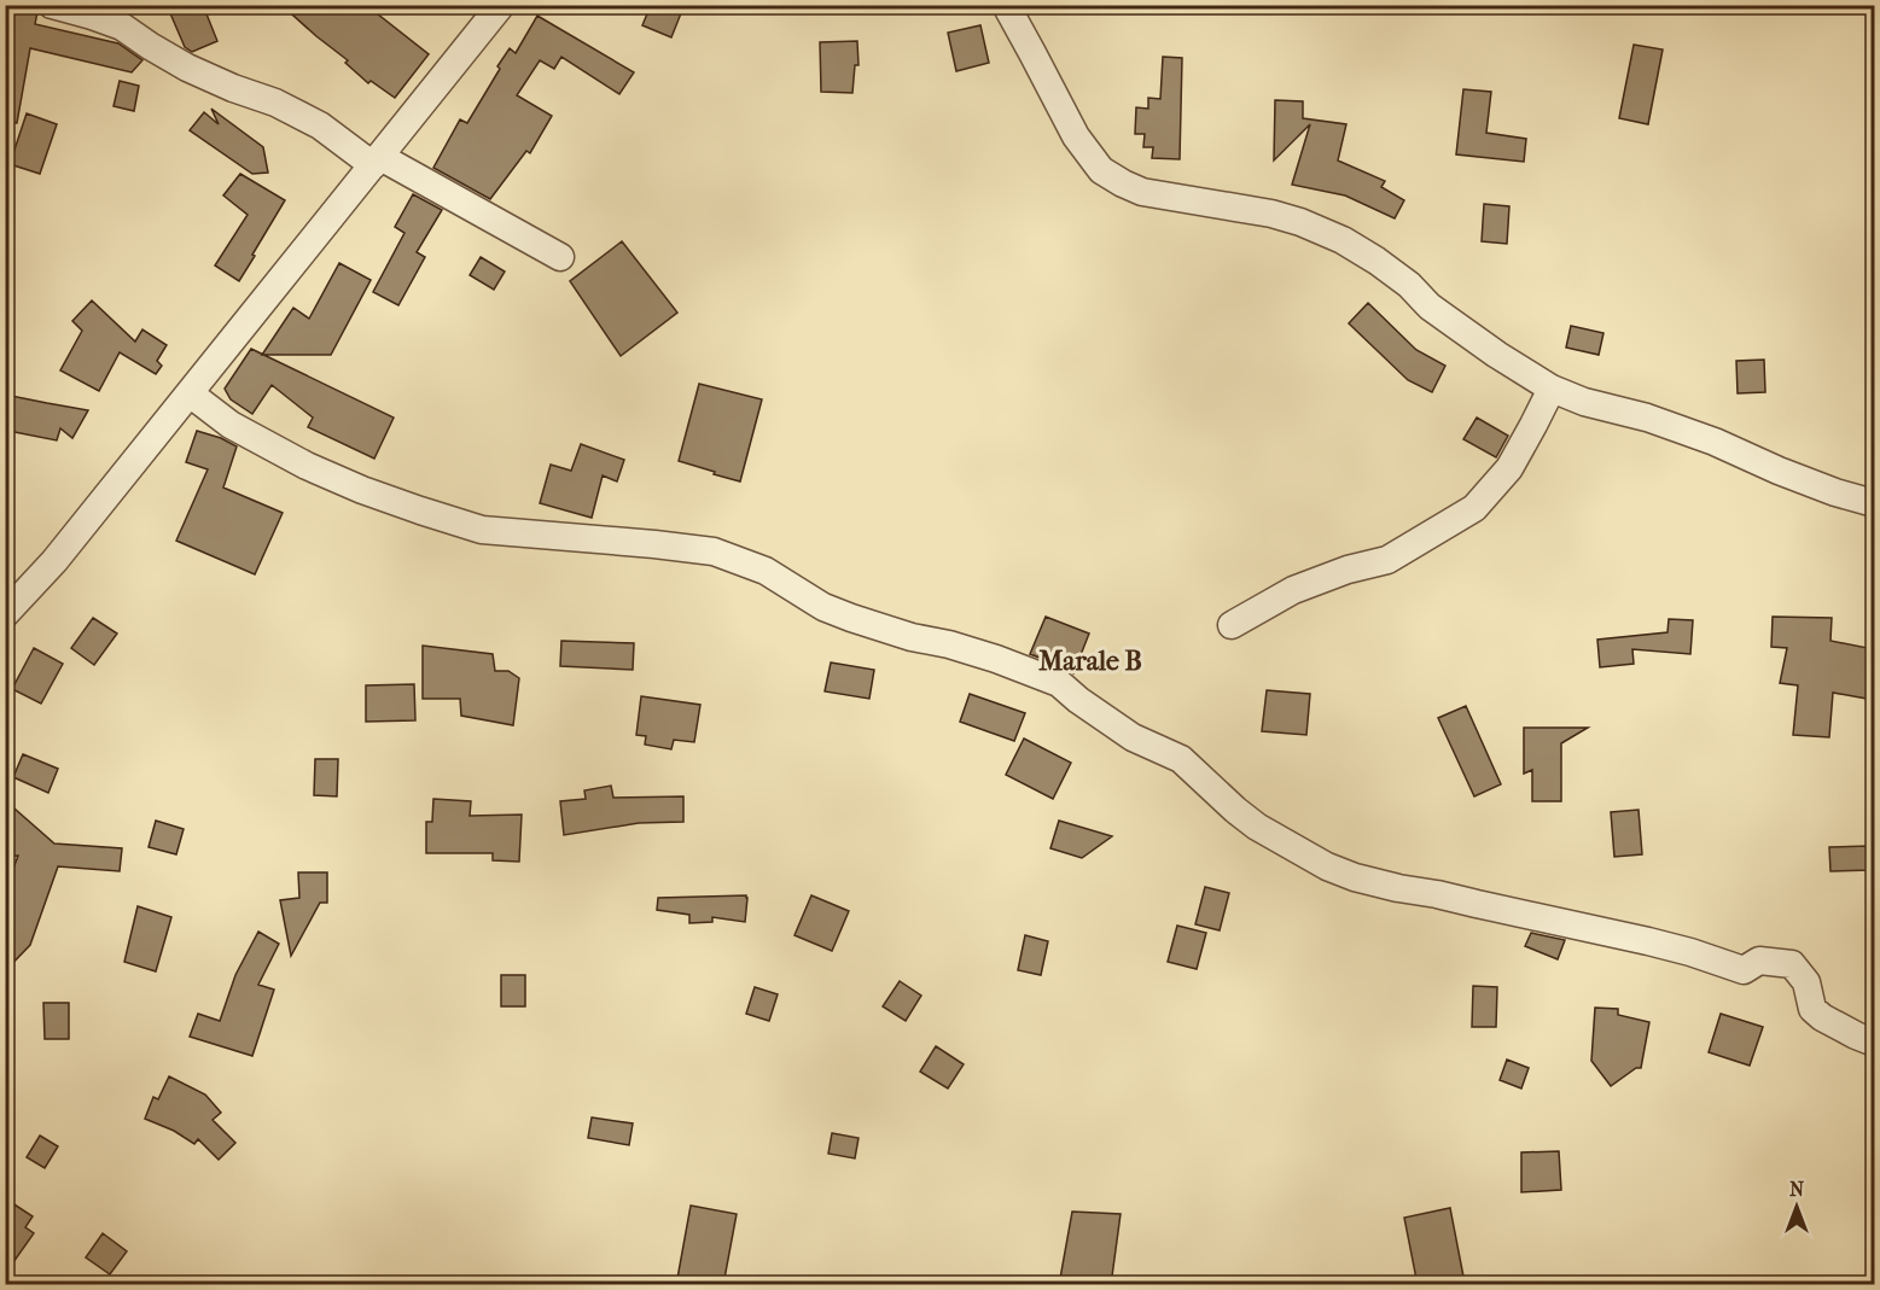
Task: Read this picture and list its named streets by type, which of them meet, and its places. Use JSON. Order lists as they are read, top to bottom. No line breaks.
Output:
{"districts":["Marale B"],"north":"top"}
